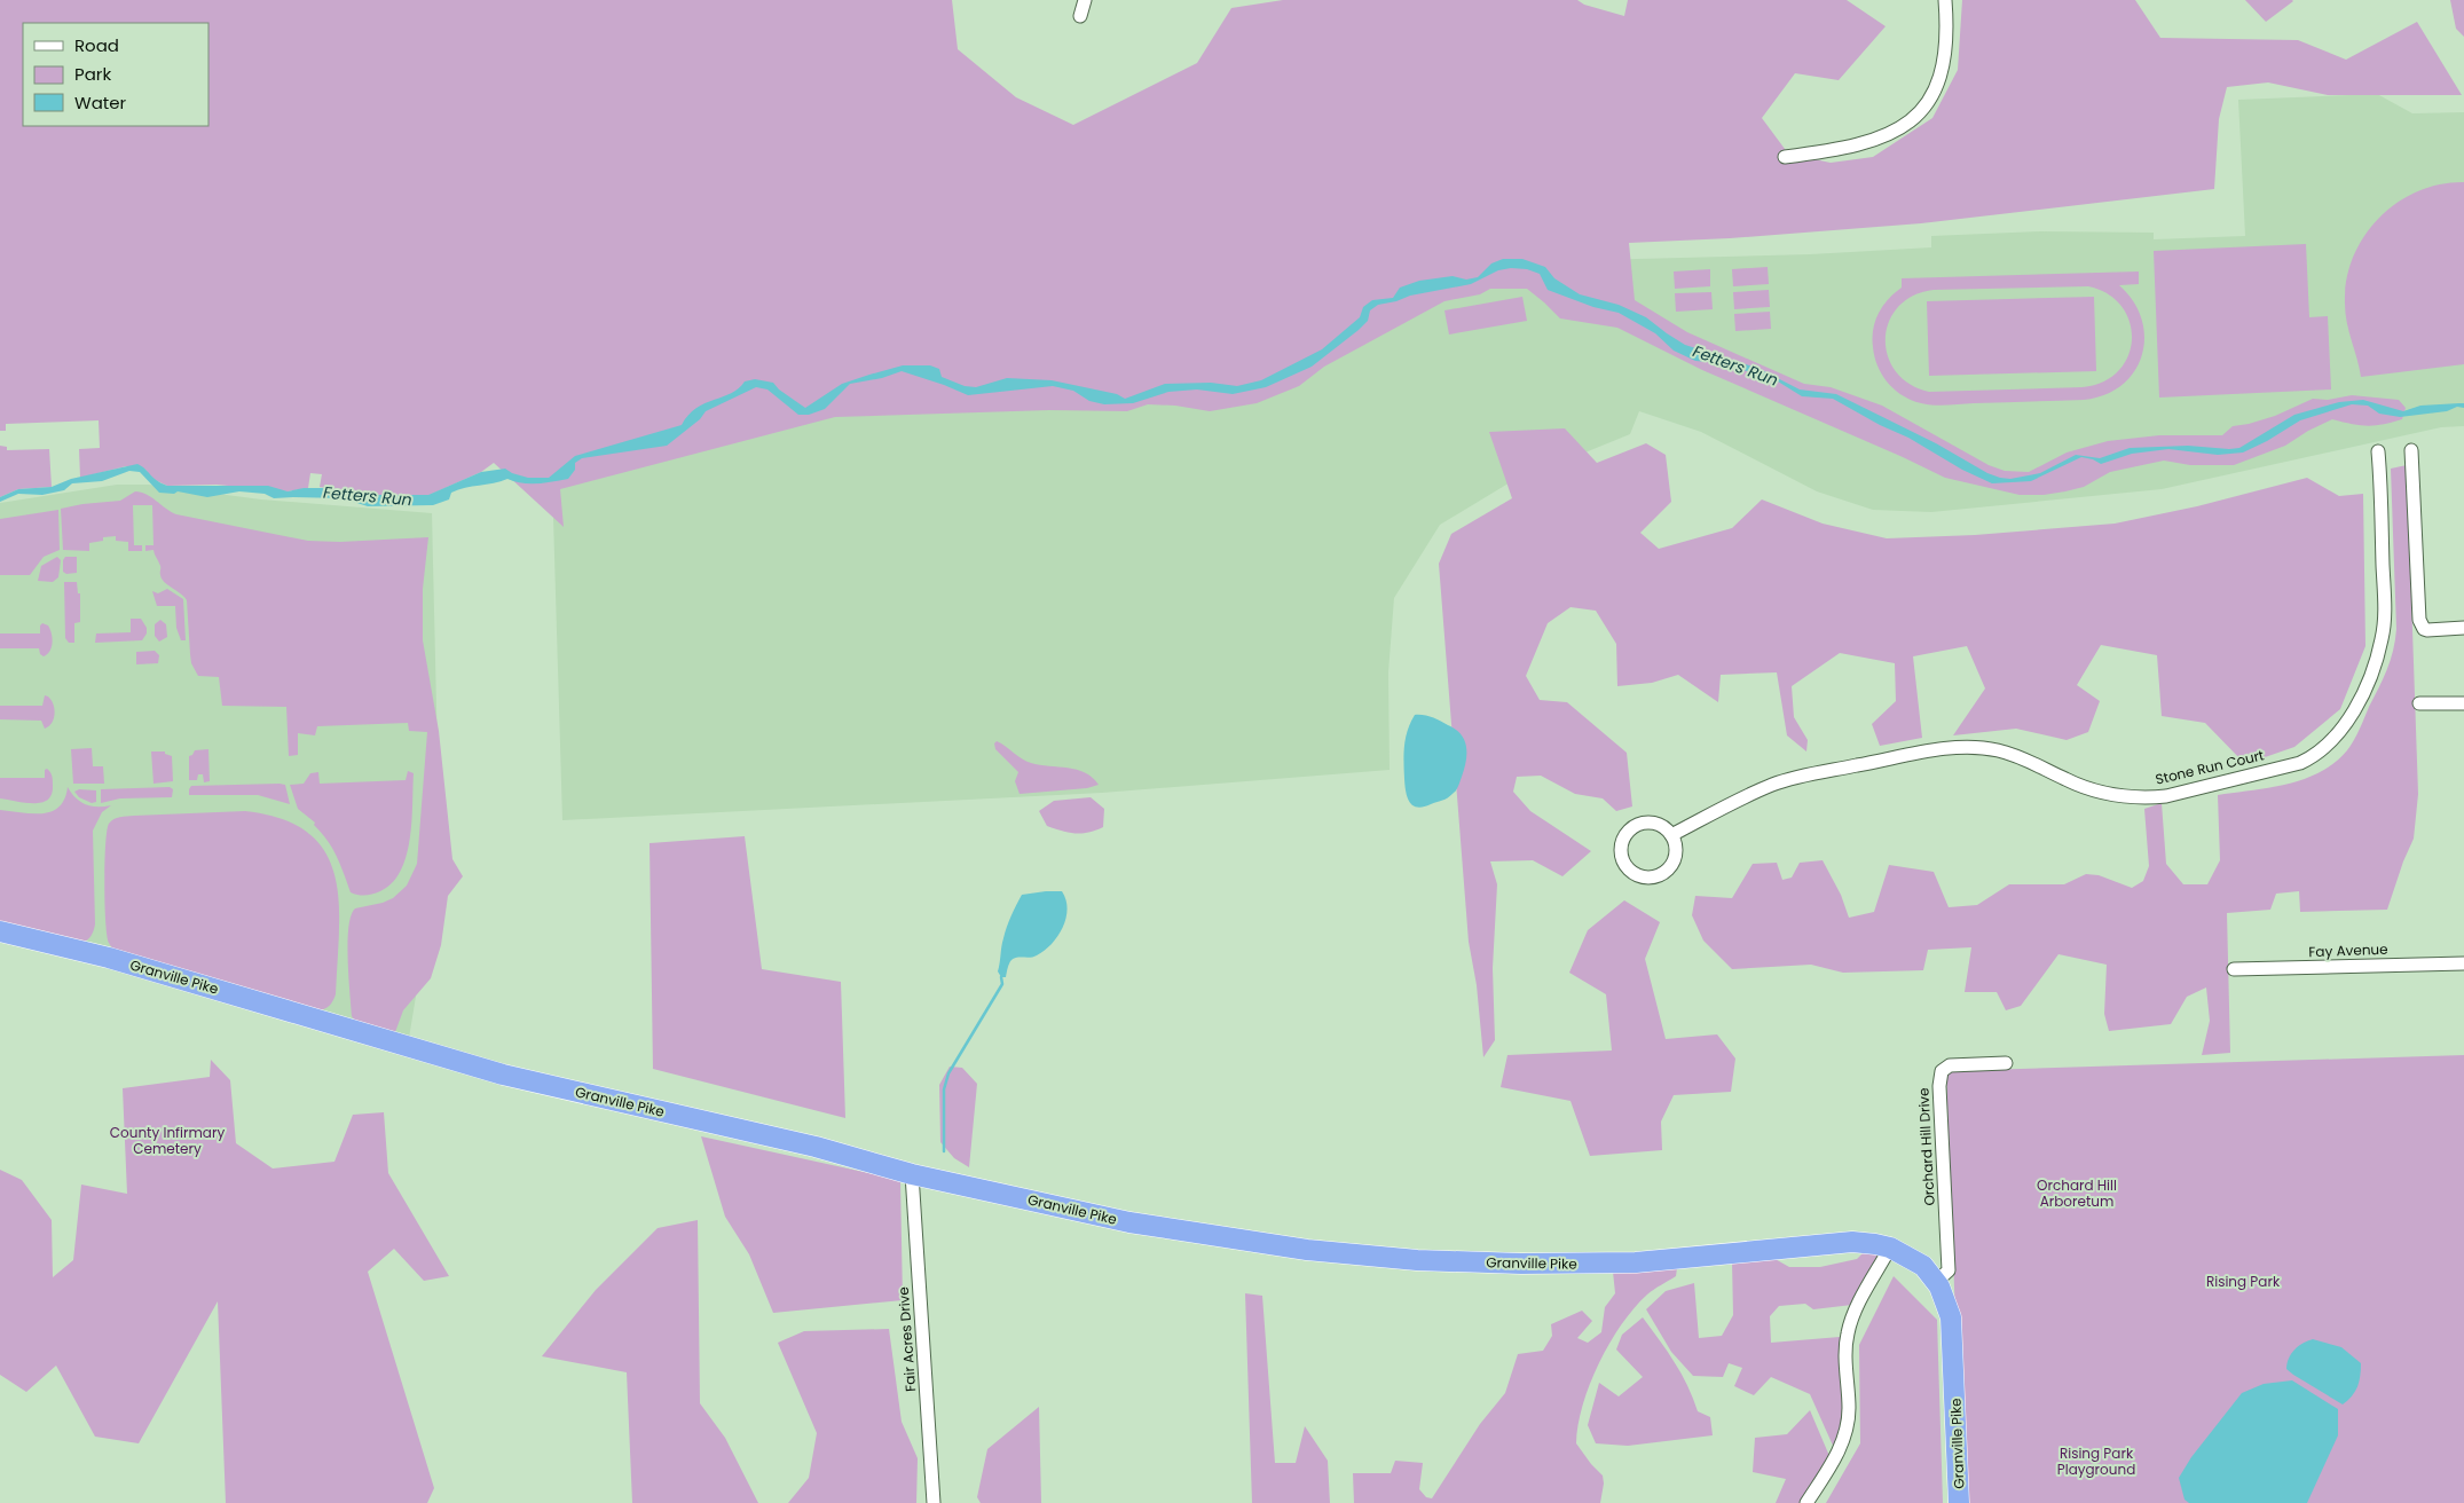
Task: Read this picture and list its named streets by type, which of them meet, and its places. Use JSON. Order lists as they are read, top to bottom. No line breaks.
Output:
{"streets":{"highway":["Granville Pike"],"street":["Stone Run Court","Fay Avenue","Orchard Hill Drive","Fair Acres Drive"]},"crossings":[["Granville Pike","Orchard Hill Drive"],["Granville Pike","Fair Acres Drive"]],"water":["Fetters Run"],"parks":["County Infirmary Cemetery","Orchard Hill Arboretum","Rising Park","Rising Park Playground"],"legend":["Road","Park","Water"]}
